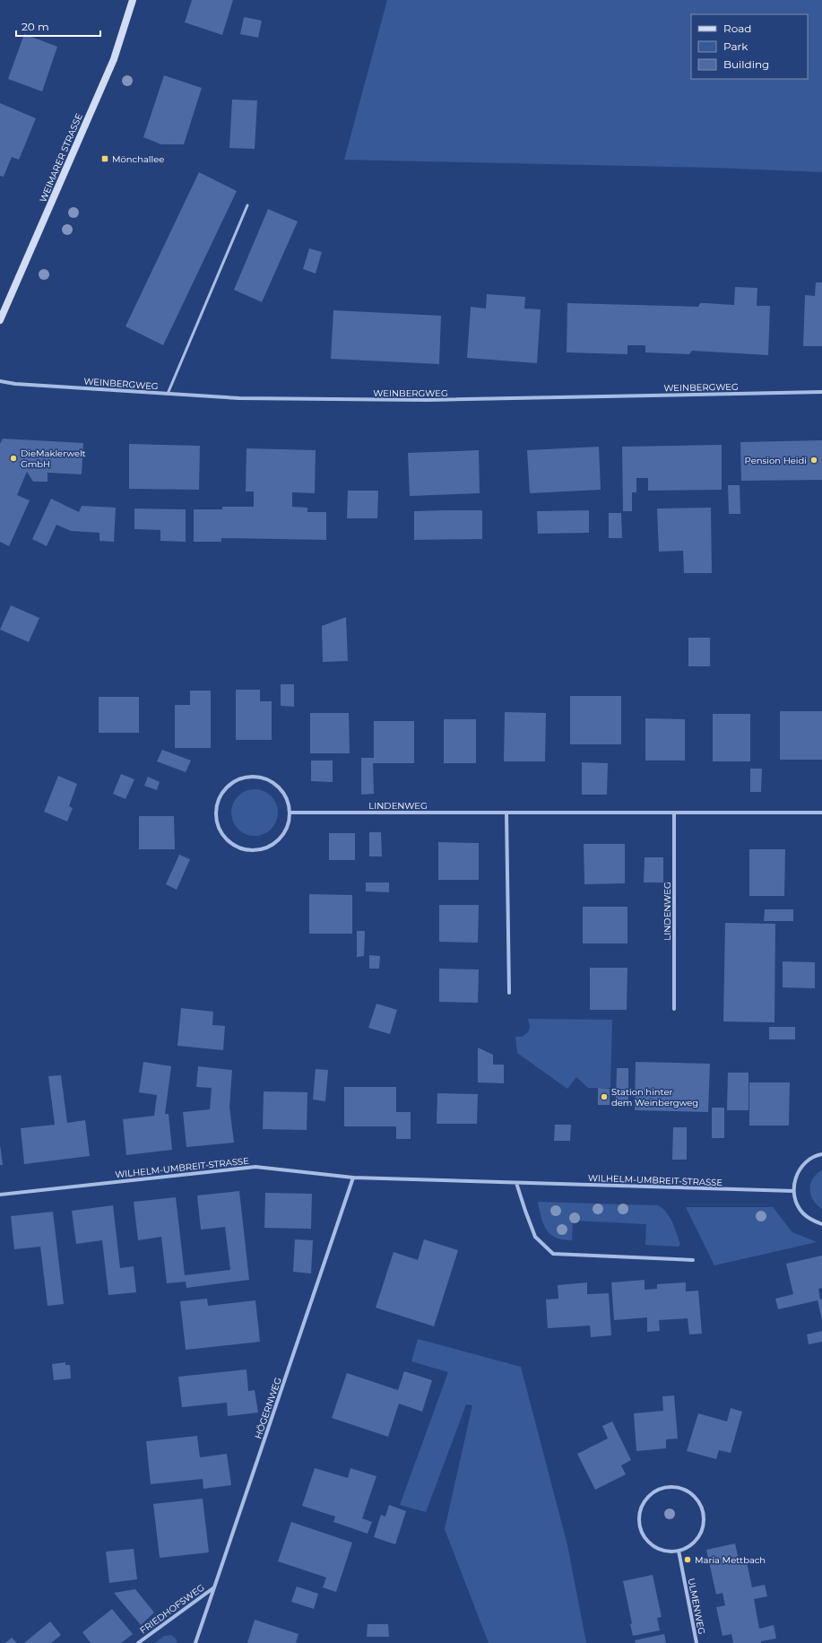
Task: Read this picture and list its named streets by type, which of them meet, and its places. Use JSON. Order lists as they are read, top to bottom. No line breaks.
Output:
{"streets":{"street":["WEIMARER STRASSE","WEINBERGWEG","LINDENWEG","WILHELM-UMBREIT-STRASSE","HÖGERNWEG","ULMENWEG","FRIEDHOFSWEG"]},"crossings":[["WILHELM-UMBREIT-STRASSE","HÖGERNWEG"],["HÖGERNWEG","FRIEDHOFSWEG"]],"places":{"transit":["Mönchallee"],"other":["DieMaklerwelt GmbH","Pension Heidi","Station hinter dem Weinbergweg","Maria Mettbach"]},"legend":["Road","Park","Building"],"scale_bar":"20 m"}
